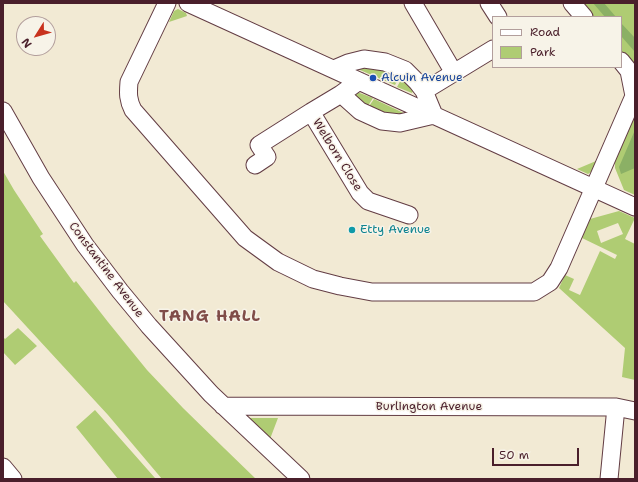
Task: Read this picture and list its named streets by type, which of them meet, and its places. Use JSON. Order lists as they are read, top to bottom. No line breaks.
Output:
{"streets":{"street":["Welborn Close","Constantine Avenue","Burlington Avenue"]},"crossings":[["Constantine Avenue","Burlington Avenue"]],"districts":["TANG HALL"],"places":["Alcuin Avenue","Etty Avenue"],"legend":["Road","Park"],"scale_bar":"50 m","north":"bottom left"}
